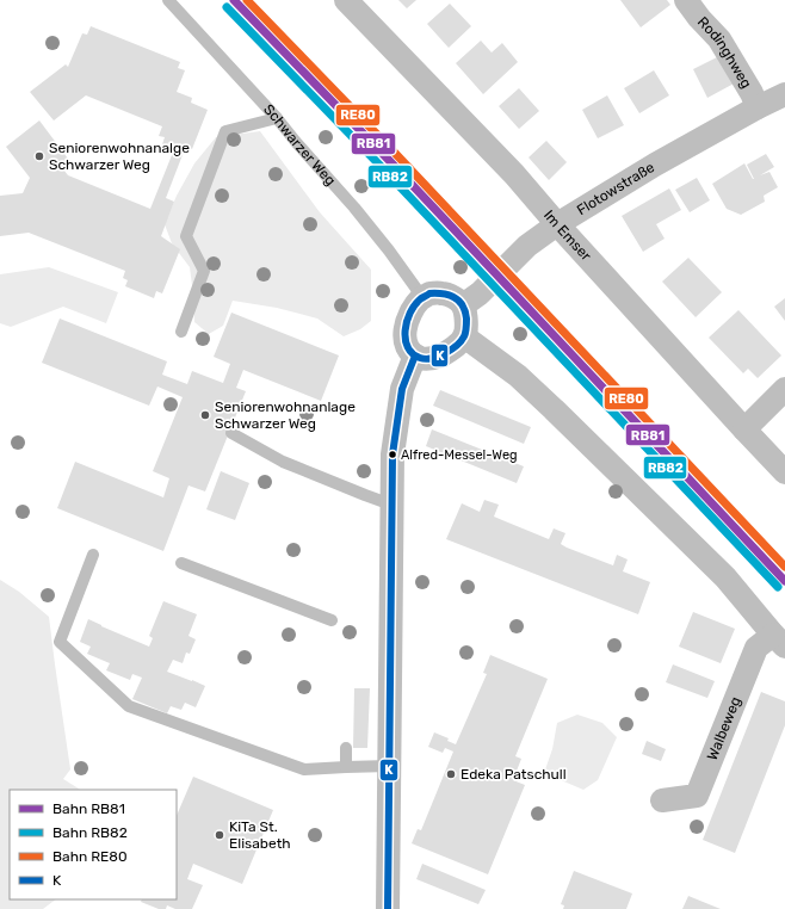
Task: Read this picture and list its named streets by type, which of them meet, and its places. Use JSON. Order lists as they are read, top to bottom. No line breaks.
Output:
{"streets":{"street":["Rodinghweg","Flotowstraße","Im Emser","Walbeweg"],"lane":["Schwarzer Weg"]},"crossings":[["Rodinghweg","Flotowstraße"],["Schwarzer Weg","Flotowstraße"],["Flotowstraße","Im Emser"]],"places":["Seniorenwohnanalge Schwarzer Weg","Seniorenwohnanlage Schwarzer Weg","Alfred-Messel-Weg","Edeka Patschull","KiTa St. Elisabeth"],"lines":["rail line RB81","rail line RE80","rail line RB82","transit line K"],"legend":["Bahn RB81","Bahn RB82","Bahn RE80","K"]}
